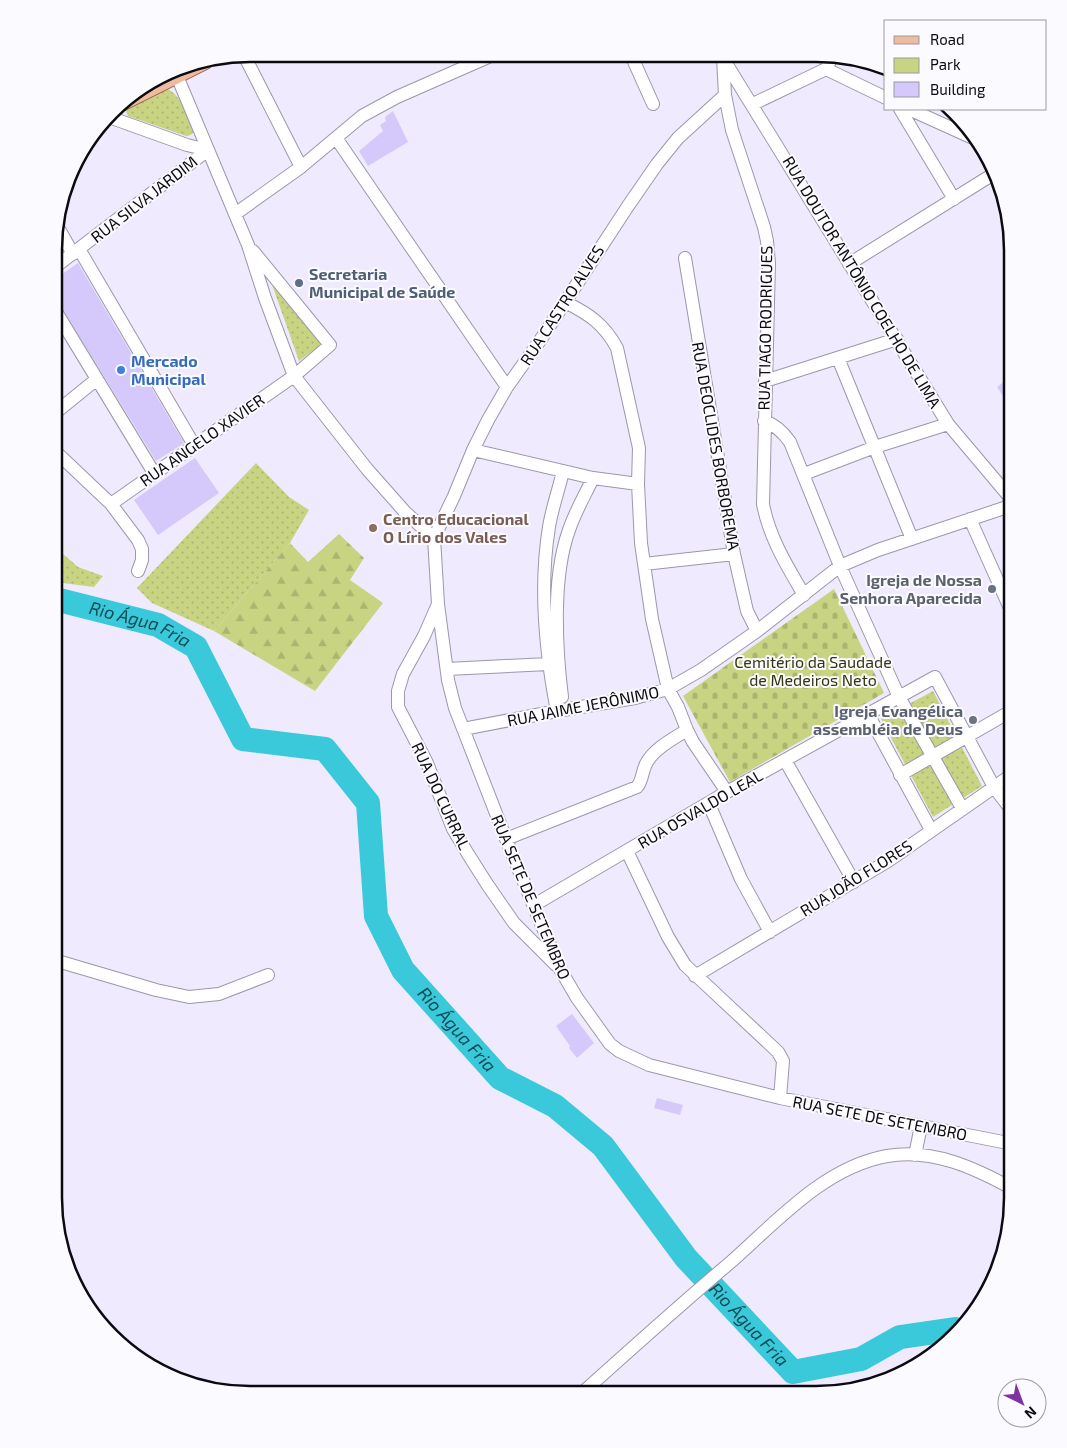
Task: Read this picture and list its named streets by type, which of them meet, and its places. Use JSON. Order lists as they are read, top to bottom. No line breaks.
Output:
{"streets":{"street":["RUA SILVA JARDIM","RUA DOUTOR ANTÔNIO COELHO DE LIMA","RUA CASTRO ALVES","RUA TIAGO RODRIGUES","RUA ANGELO XAVIER","RUA DEOCLIDES BORBOREMA","RUA JAIME JERÔNIMO","RUA DO CURRAL","RUA OSVALDO LEAL","RUA JOÃO FLORES","RUA SETE DE SETEMBRO"]},"crossings":[["RUA CASTRO ALVES","RUA TIAGO RODRIGUES"],["RUA CASTRO ALVES","RUA SETE DE SETEMBRO"],["RUA TIAGO RODRIGUES","RUA JAIME JERÔNIMO"],["RUA DEOCLIDES BORBOREMA","RUA JAIME JERÔNIMO"],["RUA JAIME JERÔNIMO","RUA SETE DE SETEMBRO"],["RUA DO CURRAL","RUA SETE DE SETEMBRO"],["RUA OSVALDO LEAL","RUA SETE DE SETEMBRO"]],"water":["Rio Água Fria"],"parks":["Cemitério da Saudade de Medeiros Neto"],"places":["Secretaria Municipal de Saúde","Mercado Municipal","Centro Educacional O Lírio dos Vales","Igreja de Nossa Senhora Aparecida","Igreja Evangélica assembléia de Deus"],"legend":["Road","Park","Building"],"north":"bottom right"}
